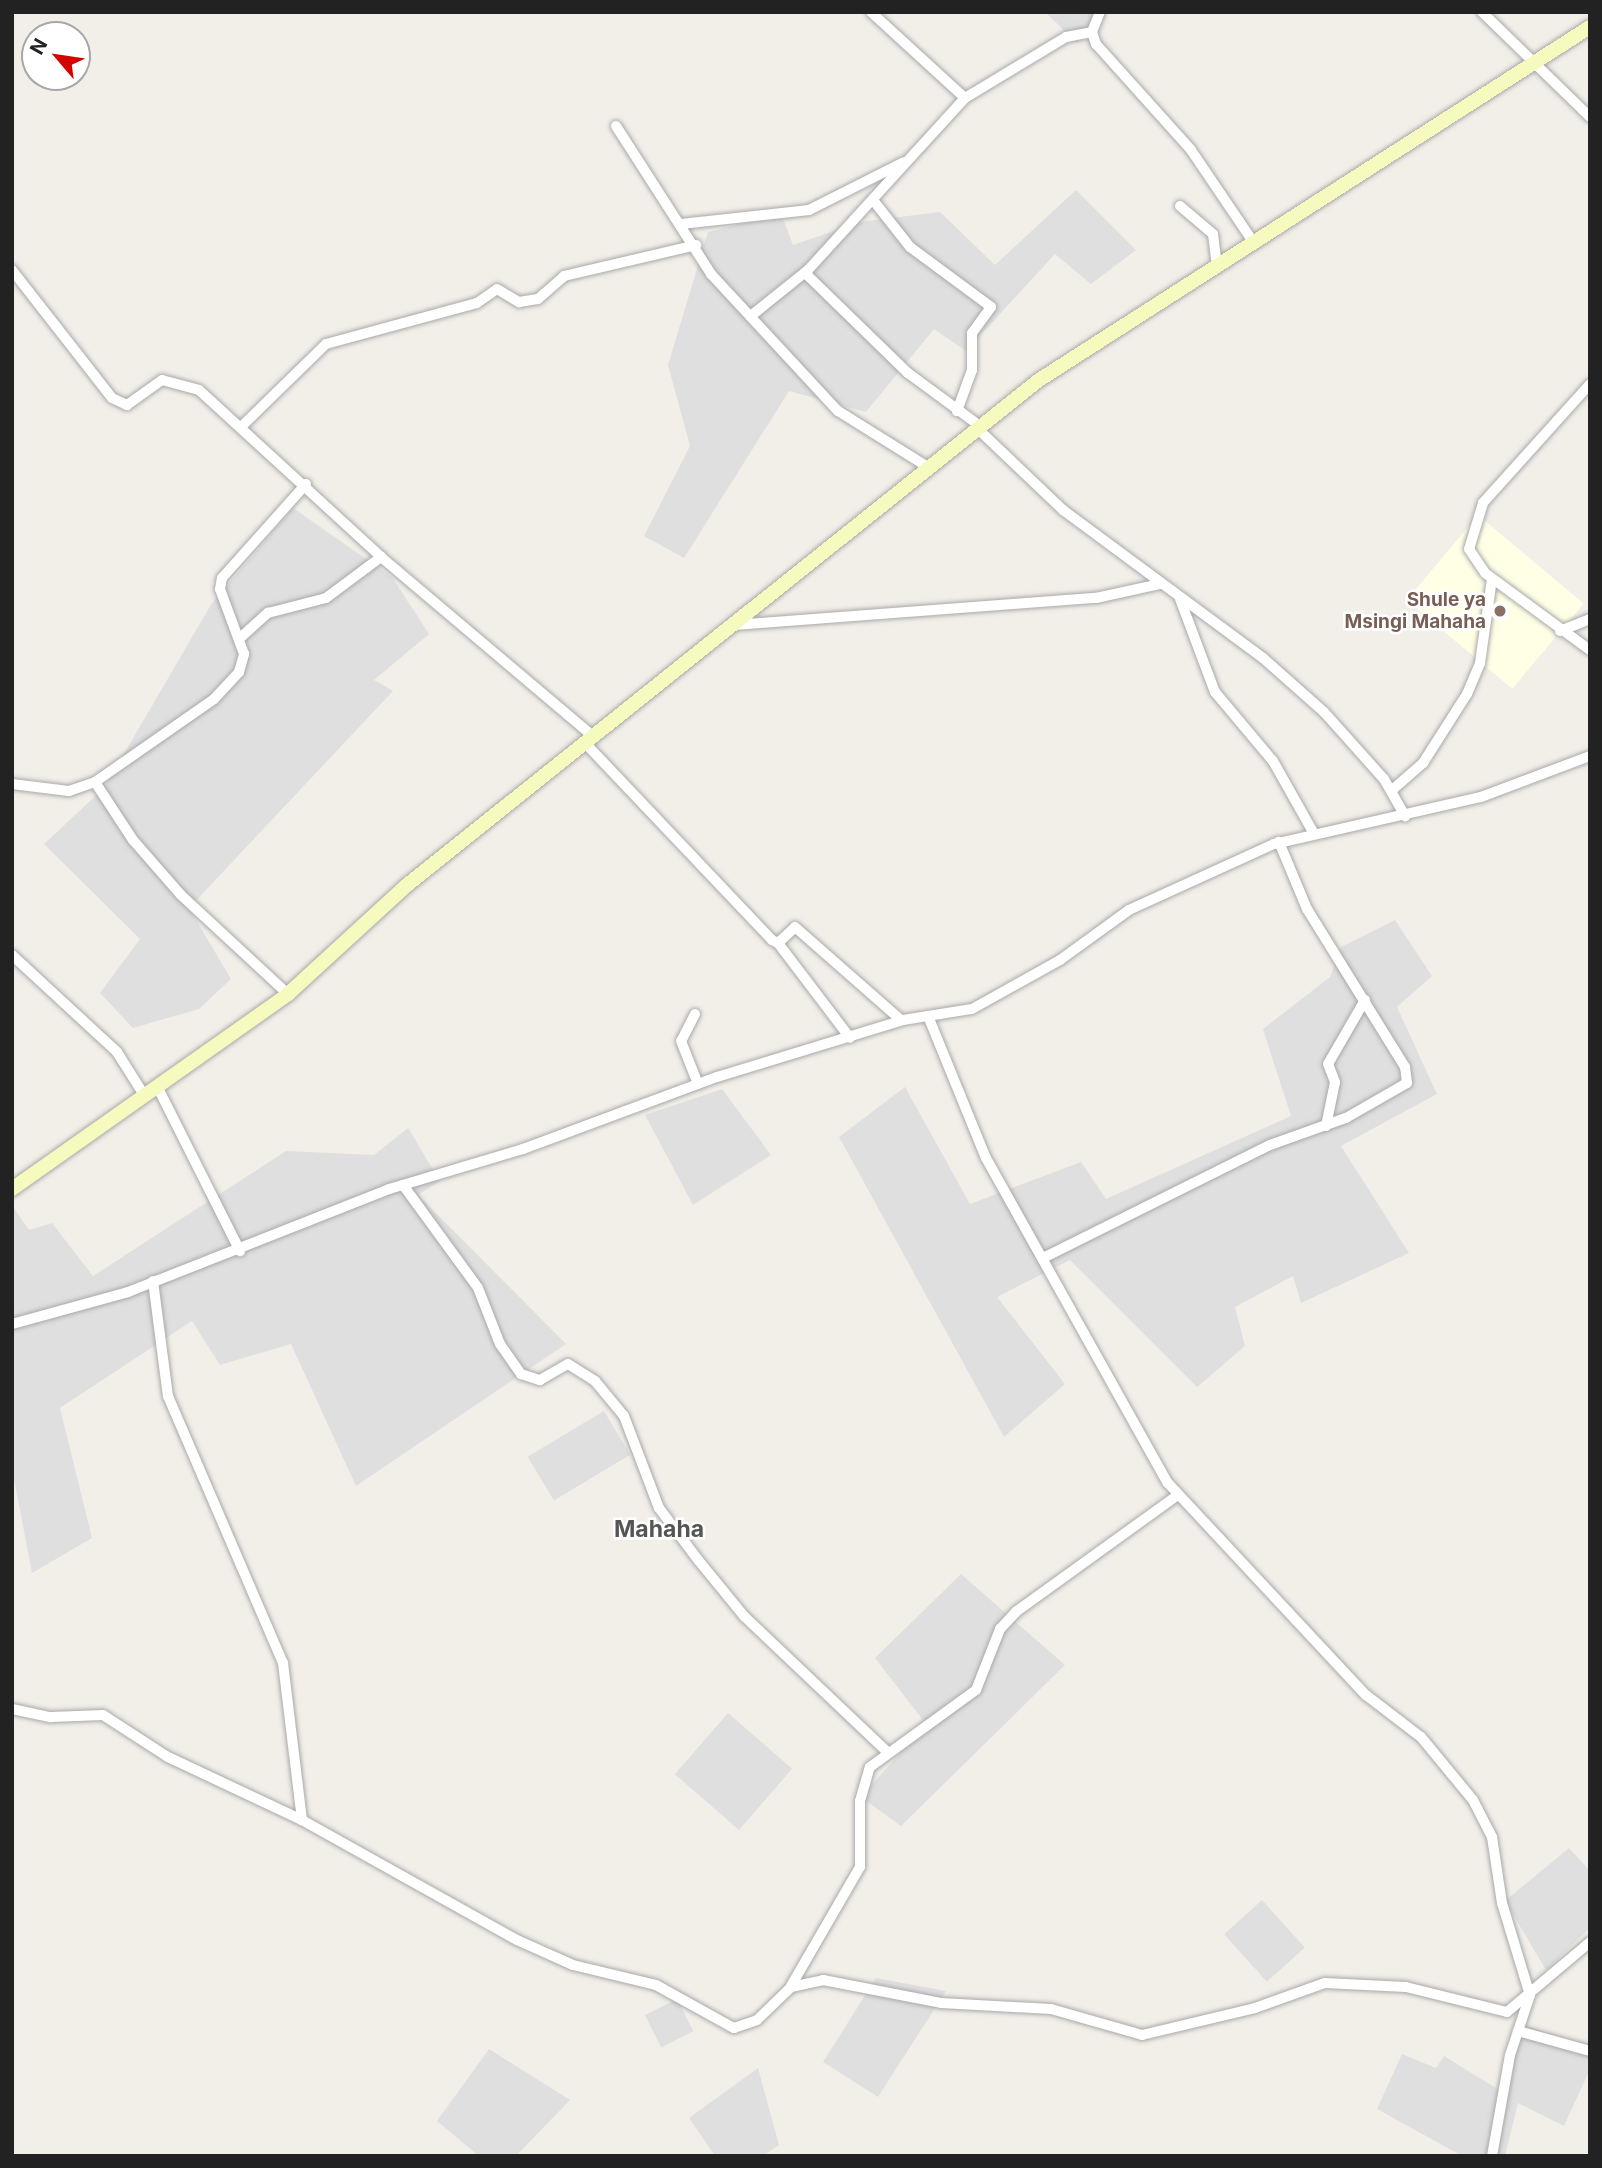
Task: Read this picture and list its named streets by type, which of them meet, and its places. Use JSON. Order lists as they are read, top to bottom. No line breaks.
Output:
{"districts":["Mahaha"],"places":["Shule ya Msingi Mahaha"],"north":"top left"}
